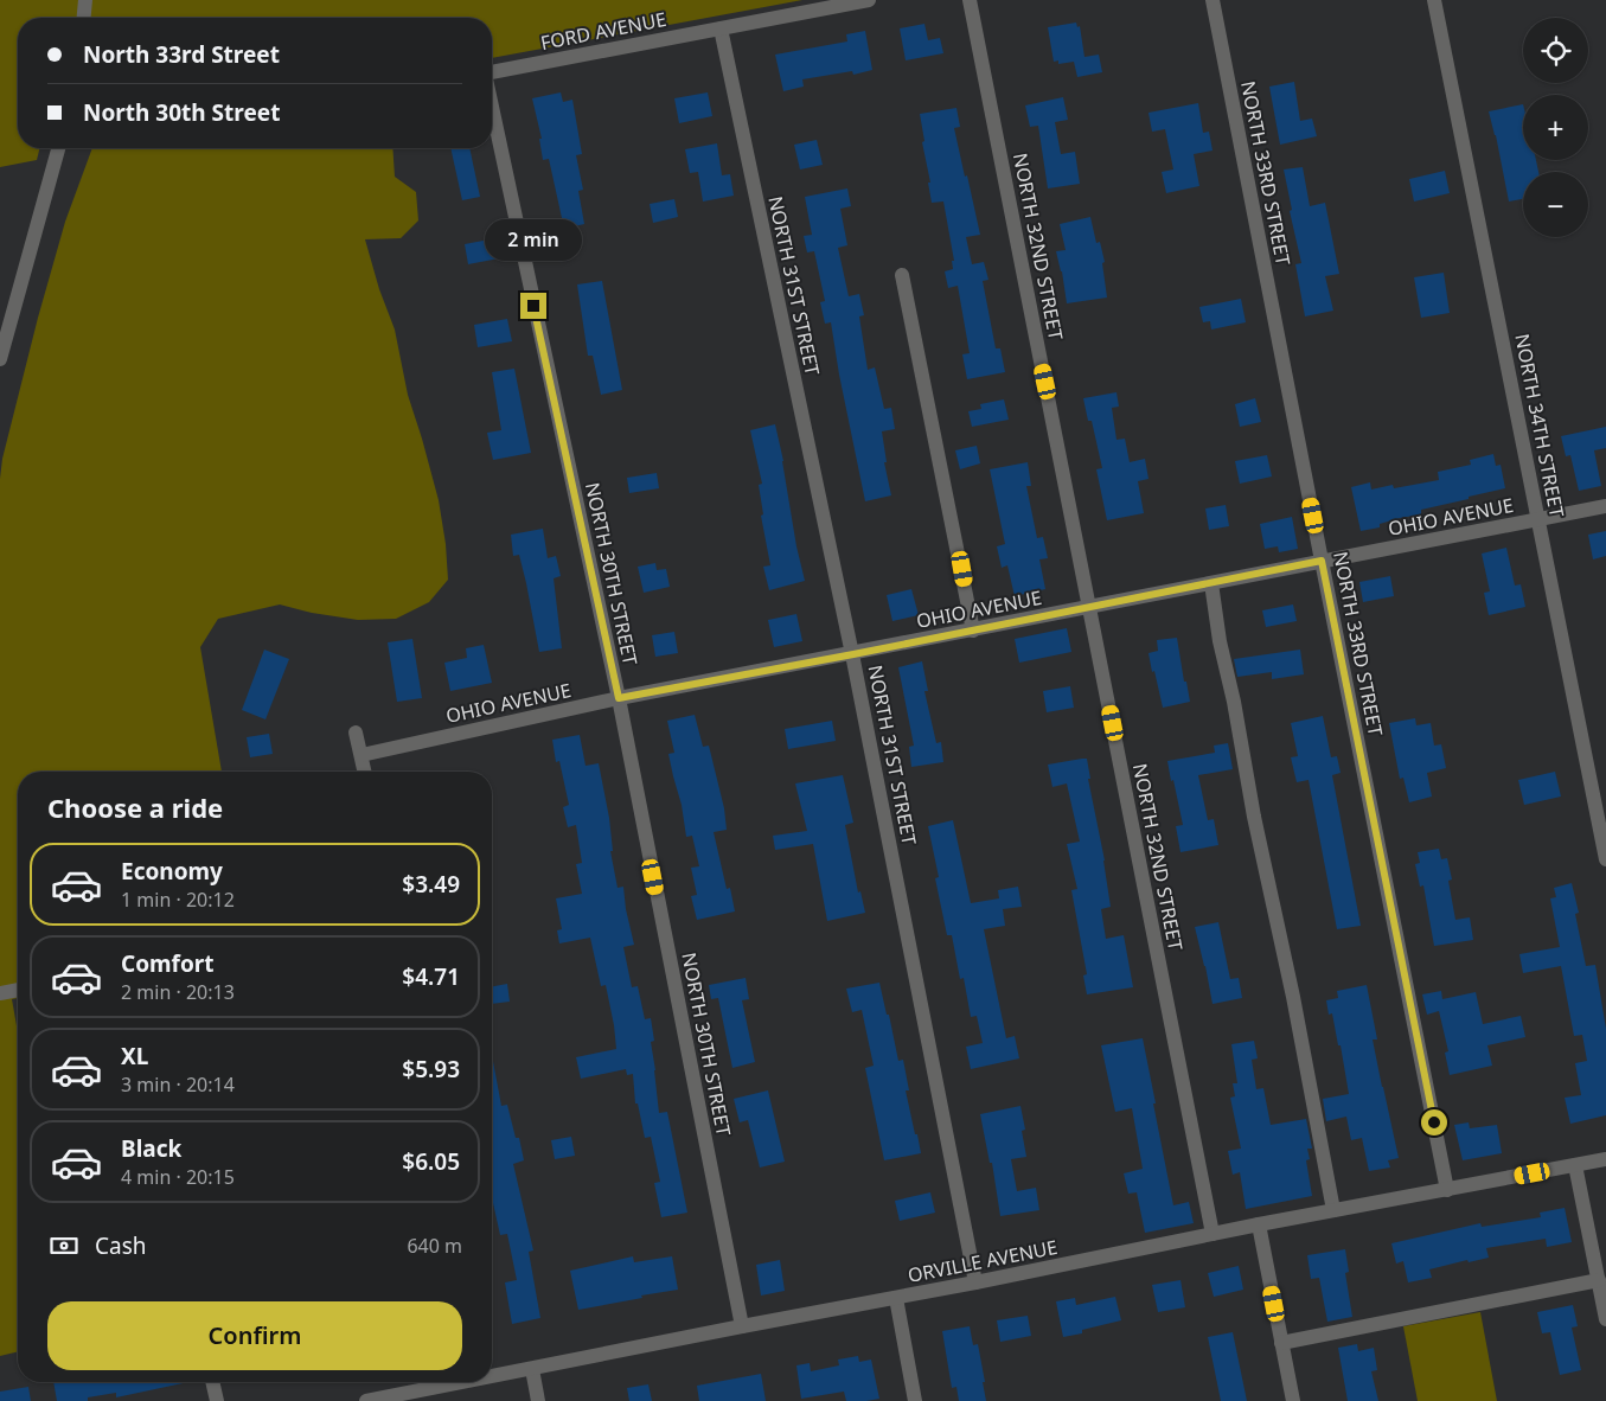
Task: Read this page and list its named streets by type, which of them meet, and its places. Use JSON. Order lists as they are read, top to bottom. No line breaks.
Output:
{"streets":{"street":["FORD AVENUE","NORTH 33RD STREET","NORTH 32ND STREET","NORTH 31ST STREET","NORTH 34TH STREET","OHIO AVENUE","NORTH 30TH STREET","ORVILLE AVENUE"]},"crossings":[["FORD AVENUE","NORTH 31ST STREET"],["NORTH 33RD STREET","OHIO AVENUE"],["NORTH 33RD STREET","ORVILLE AVENUE"],["NORTH 32ND STREET","OHIO AVENUE"],["NORTH 32ND STREET","ORVILLE AVENUE"],["NORTH 31ST STREET","OHIO AVENUE"],["NORTH 31ST STREET","ORVILLE AVENUE"],["NORTH 34TH STREET","OHIO AVENUE"],["OHIO AVENUE","NORTH 30TH STREET"],["NORTH 30TH STREET","ORVILLE AVENUE"]],"page":{"map_buttons":["+","−"],"banner":["North 33rd Street","North 30th Street"],"bubble":"2 min","heading":"Choose a ride","list":[{"name":"Economy","note":"1 min · 20:12","value":"$3.49"},{"name":"Comfort","note":"2 min · 20:13","value":"$4.71"},{"name":"XL","note":"3 min · 20:14","value":"$5.93"},{"name":"Black","note":"4 min · 20:15","value":"$6.05"}],"pay":["Cash","640 m"],"buttons":"Confirm"}}
